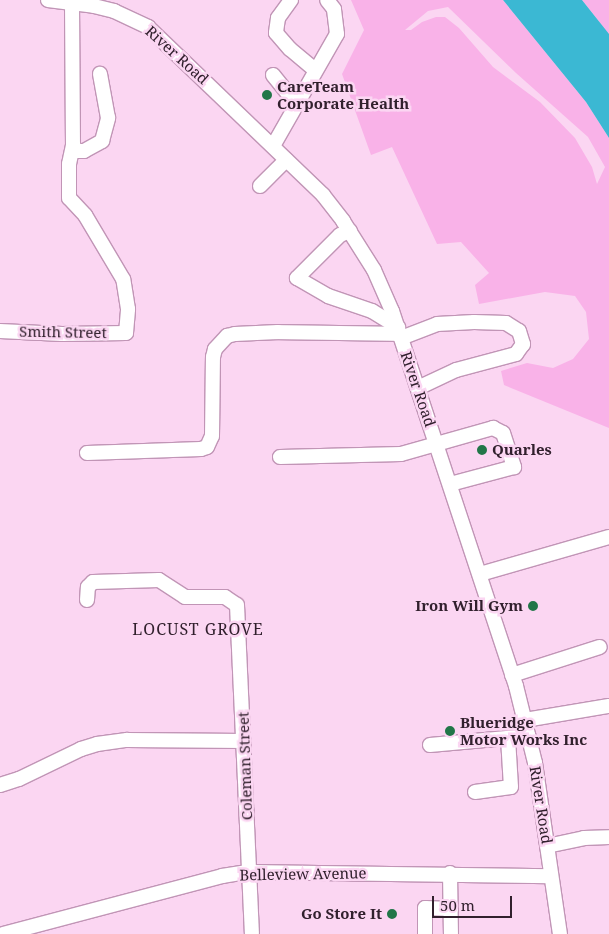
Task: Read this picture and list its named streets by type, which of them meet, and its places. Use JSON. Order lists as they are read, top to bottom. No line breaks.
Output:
{"streets":{"street":["River Road","Smith Street","Coleman Street","Belleview Avenue"]},"crossings":[["River Road","Belleview Avenue"],["Coleman Street","Belleview Avenue"]],"districts":["LOCUST GROVE"],"places":["CareTeam Corporate Health","Quarles","Iron Will Gym","Blueridge Motor Works Inc","Go Store It"],"scale_bar":"50 m"}
